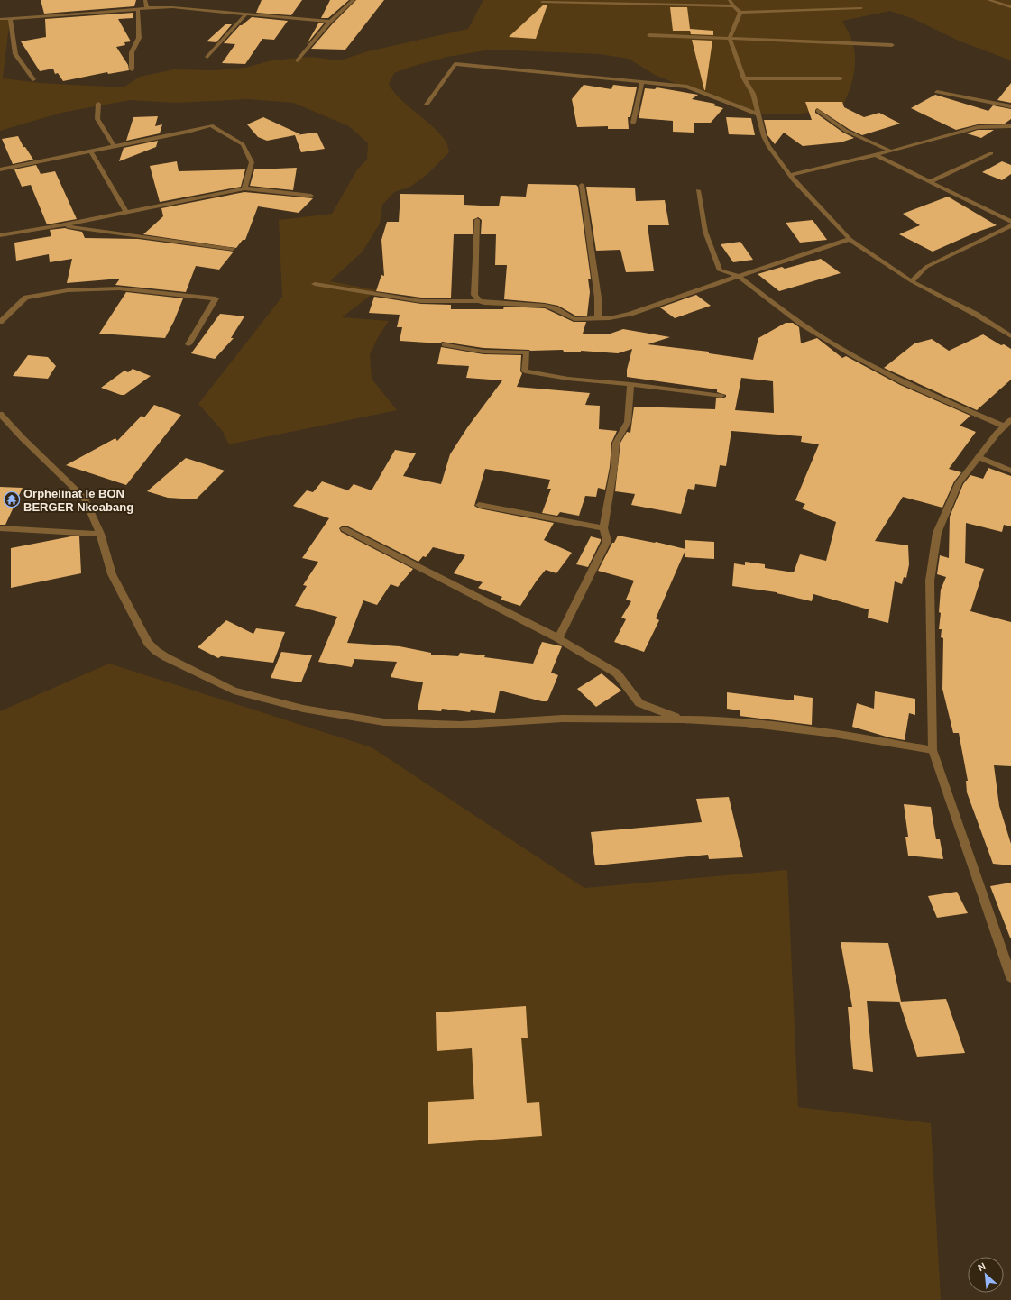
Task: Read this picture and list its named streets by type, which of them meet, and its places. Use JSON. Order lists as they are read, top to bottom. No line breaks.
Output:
{"places":{"temple":["Orphelinat le BON BERGER Nkoabang"]},"north":"top left"}
